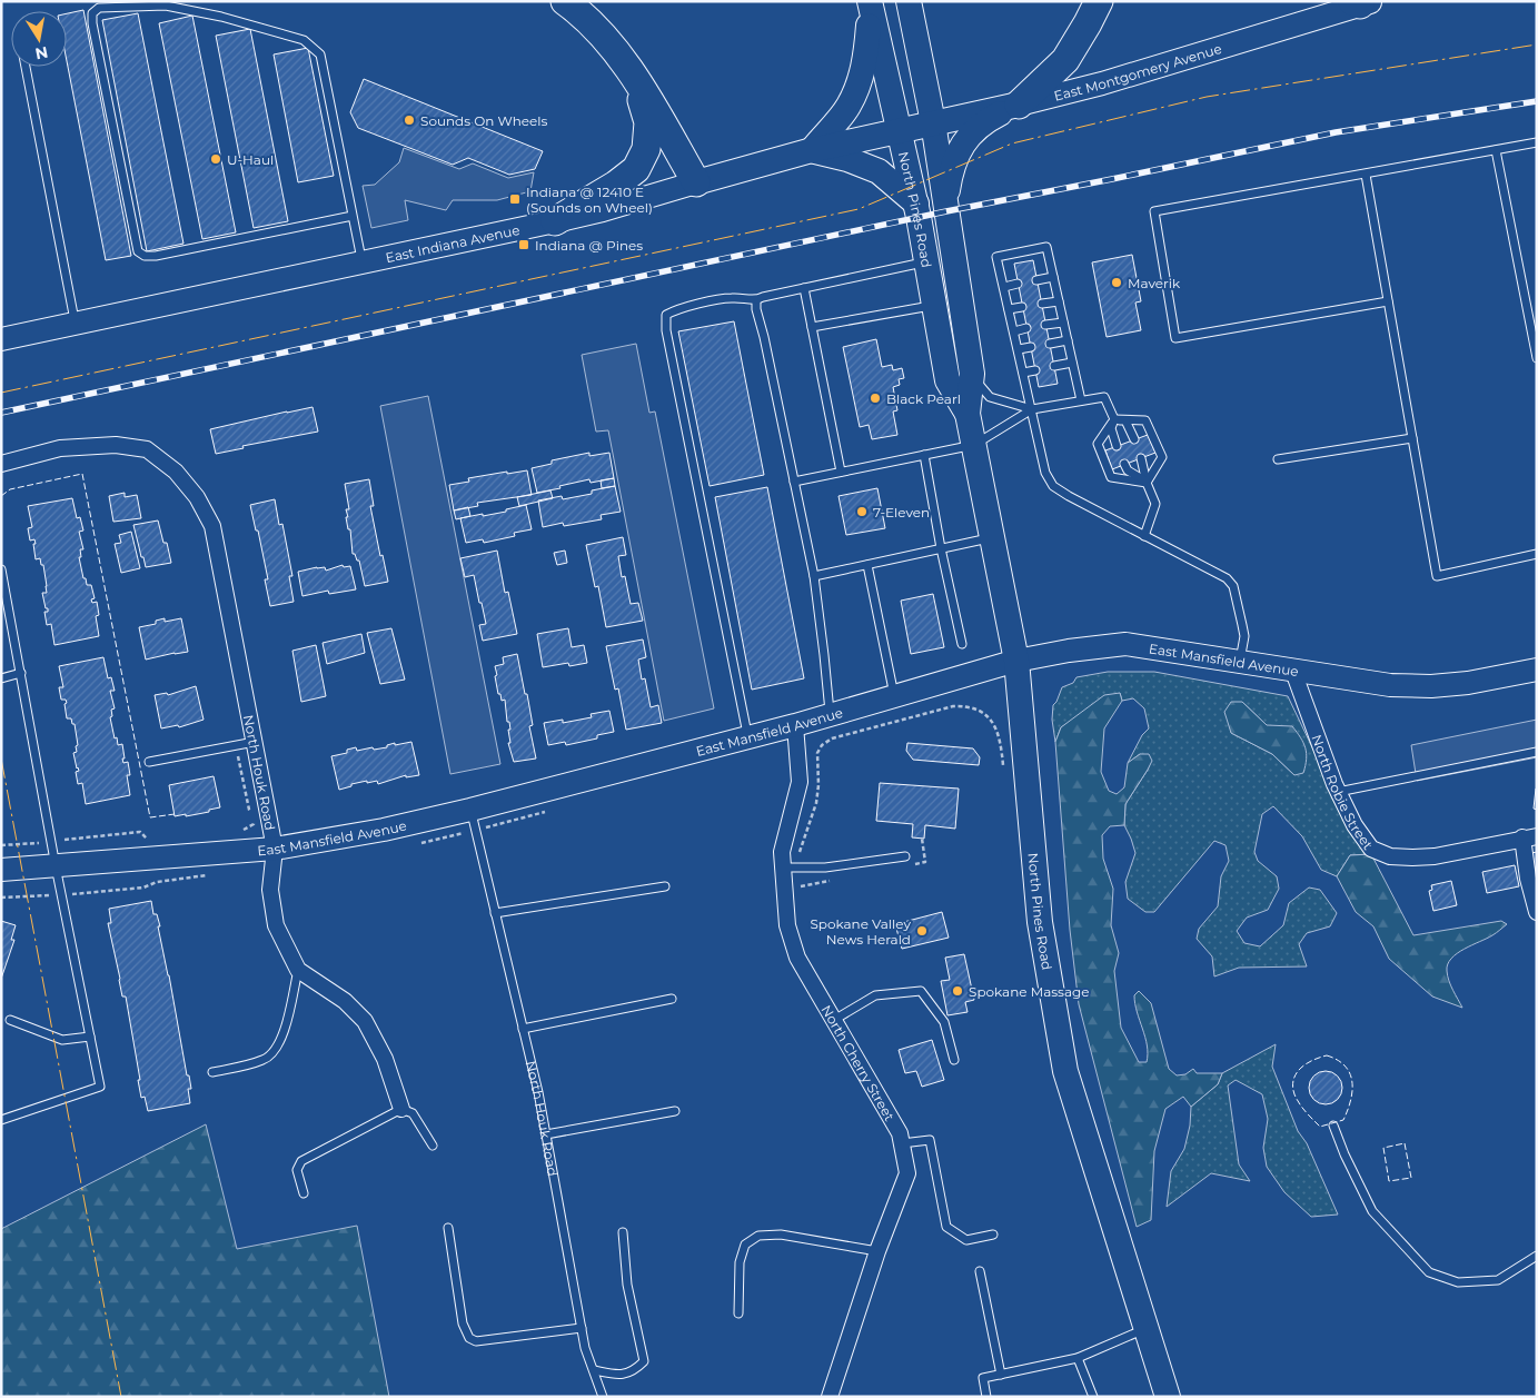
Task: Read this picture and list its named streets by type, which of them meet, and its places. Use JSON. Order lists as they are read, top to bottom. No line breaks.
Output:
{"streets":{"main road":["East Montgomery Avenue","North Pines Road","East Indiana Avenue"],"street":["East Mansfield Avenue","North Houk Road","North Robie Street","North Cherry Street"]},"crossings":[["East Montgomery Avenue","North Pines Road"],["East Montgomery Avenue","East Indiana Avenue"],["North Pines Road","East Indiana Avenue"],["North Pines Road","East Mansfield Avenue"],["East Mansfield Avenue","North Houk Road"],["East Mansfield Avenue","North Robie Street"],["East Mansfield Avenue","North Cherry Street"]],"places":{"other":["Sounds On Wheels","U-Haul","Maverik","Black Pearl","7-Eleven","Spokane Valley News Herald","Spokane Massage"],"transit":["Indiana @ 12410 E (Sounds on Wheel)","Indiana @ Pines"]},"north":"bottom"}
